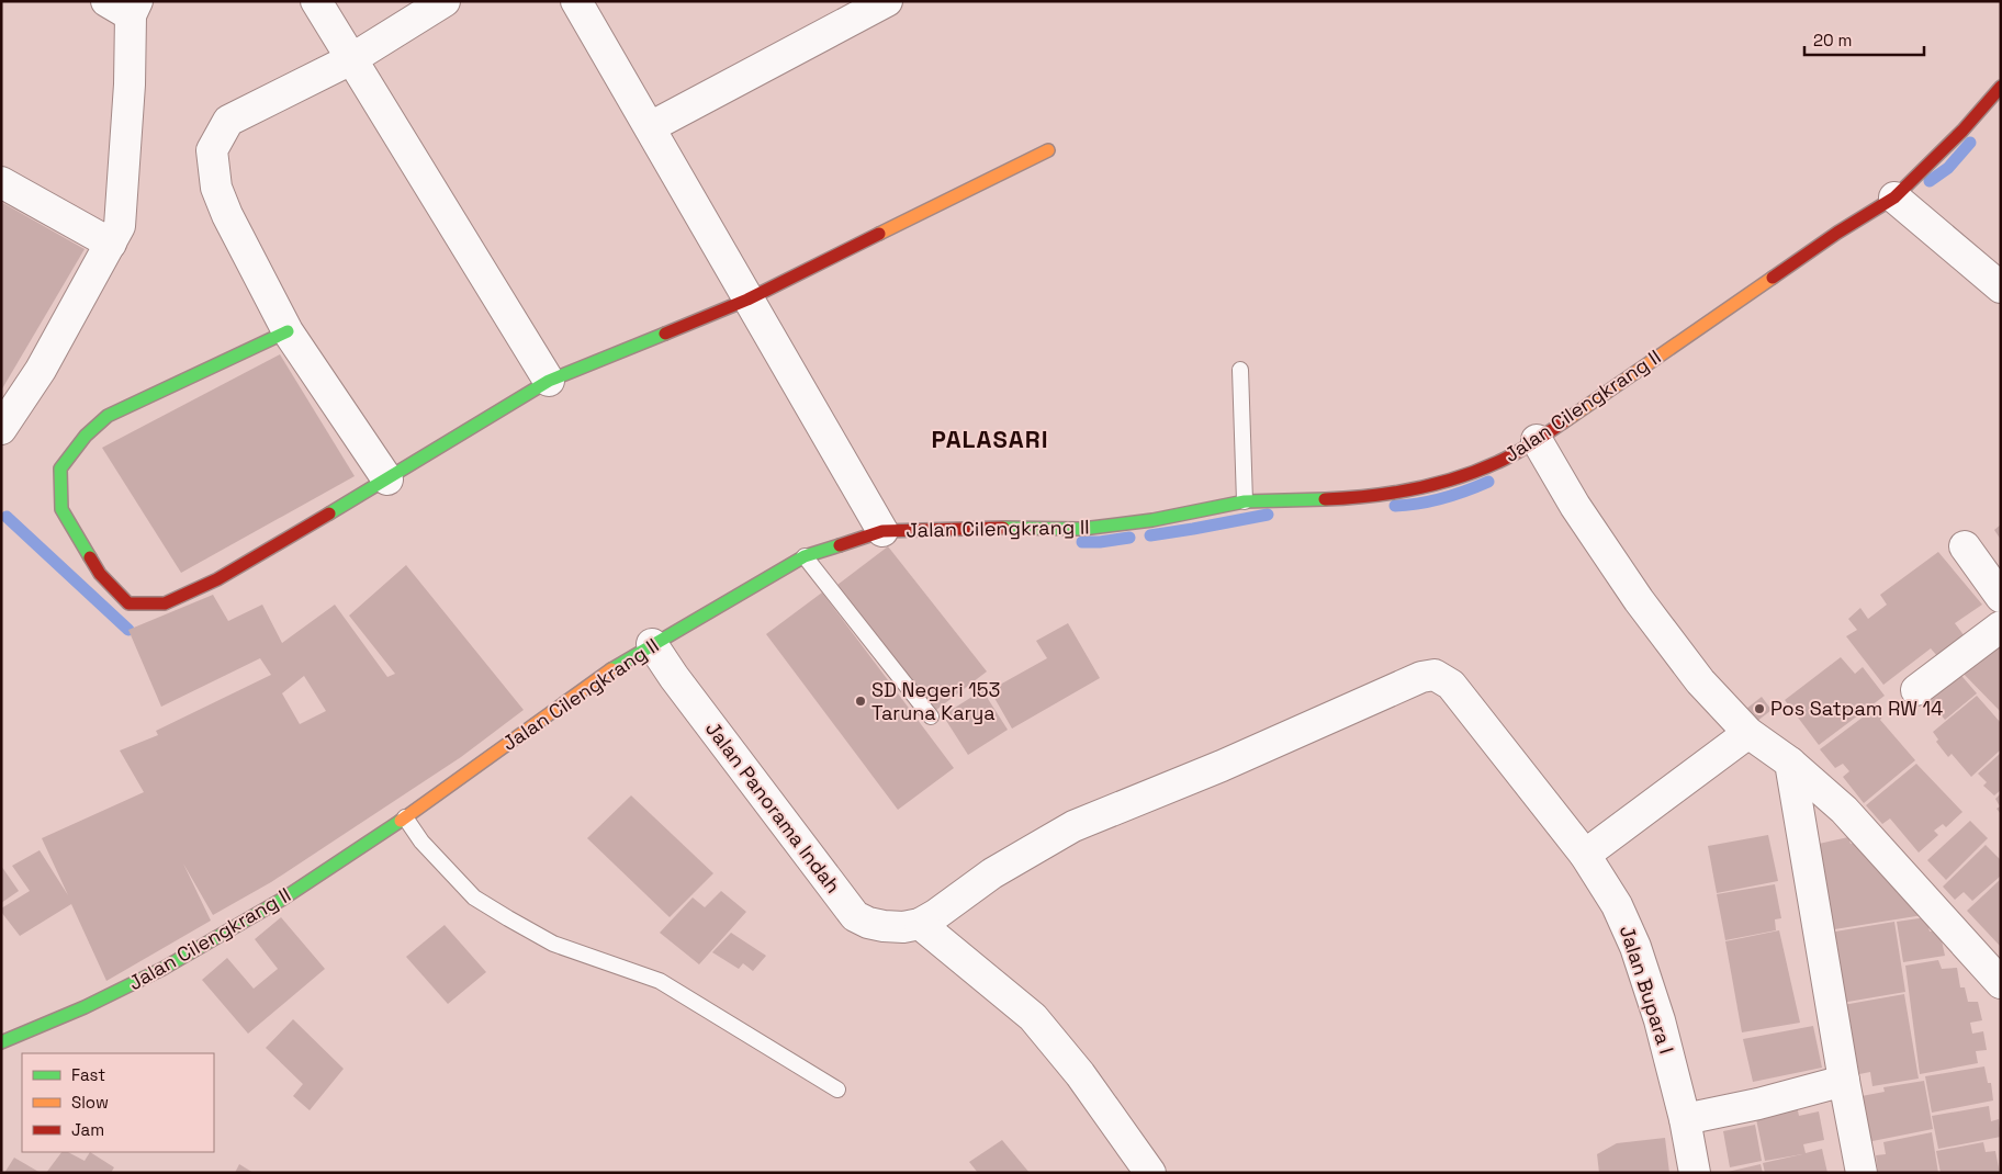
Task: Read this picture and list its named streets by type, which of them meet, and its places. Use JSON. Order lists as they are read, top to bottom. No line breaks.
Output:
{"streets":{"street":["Jalan Cilengkrang II","Jalan Panorama Indah","Jalan Bupara I"]},"crossings":[["Jalan Cilengkrang II","Jalan Panorama Indah"],["Jalan Panorama Indah","Jalan Bupara I"]],"districts":["PALASARI"],"places":["SD Negeri 153 Taruna Karya","Pos Satpam RW 14"],"legend":["Fast","Slow","Jam"],"scale_bar":"20 m"}
